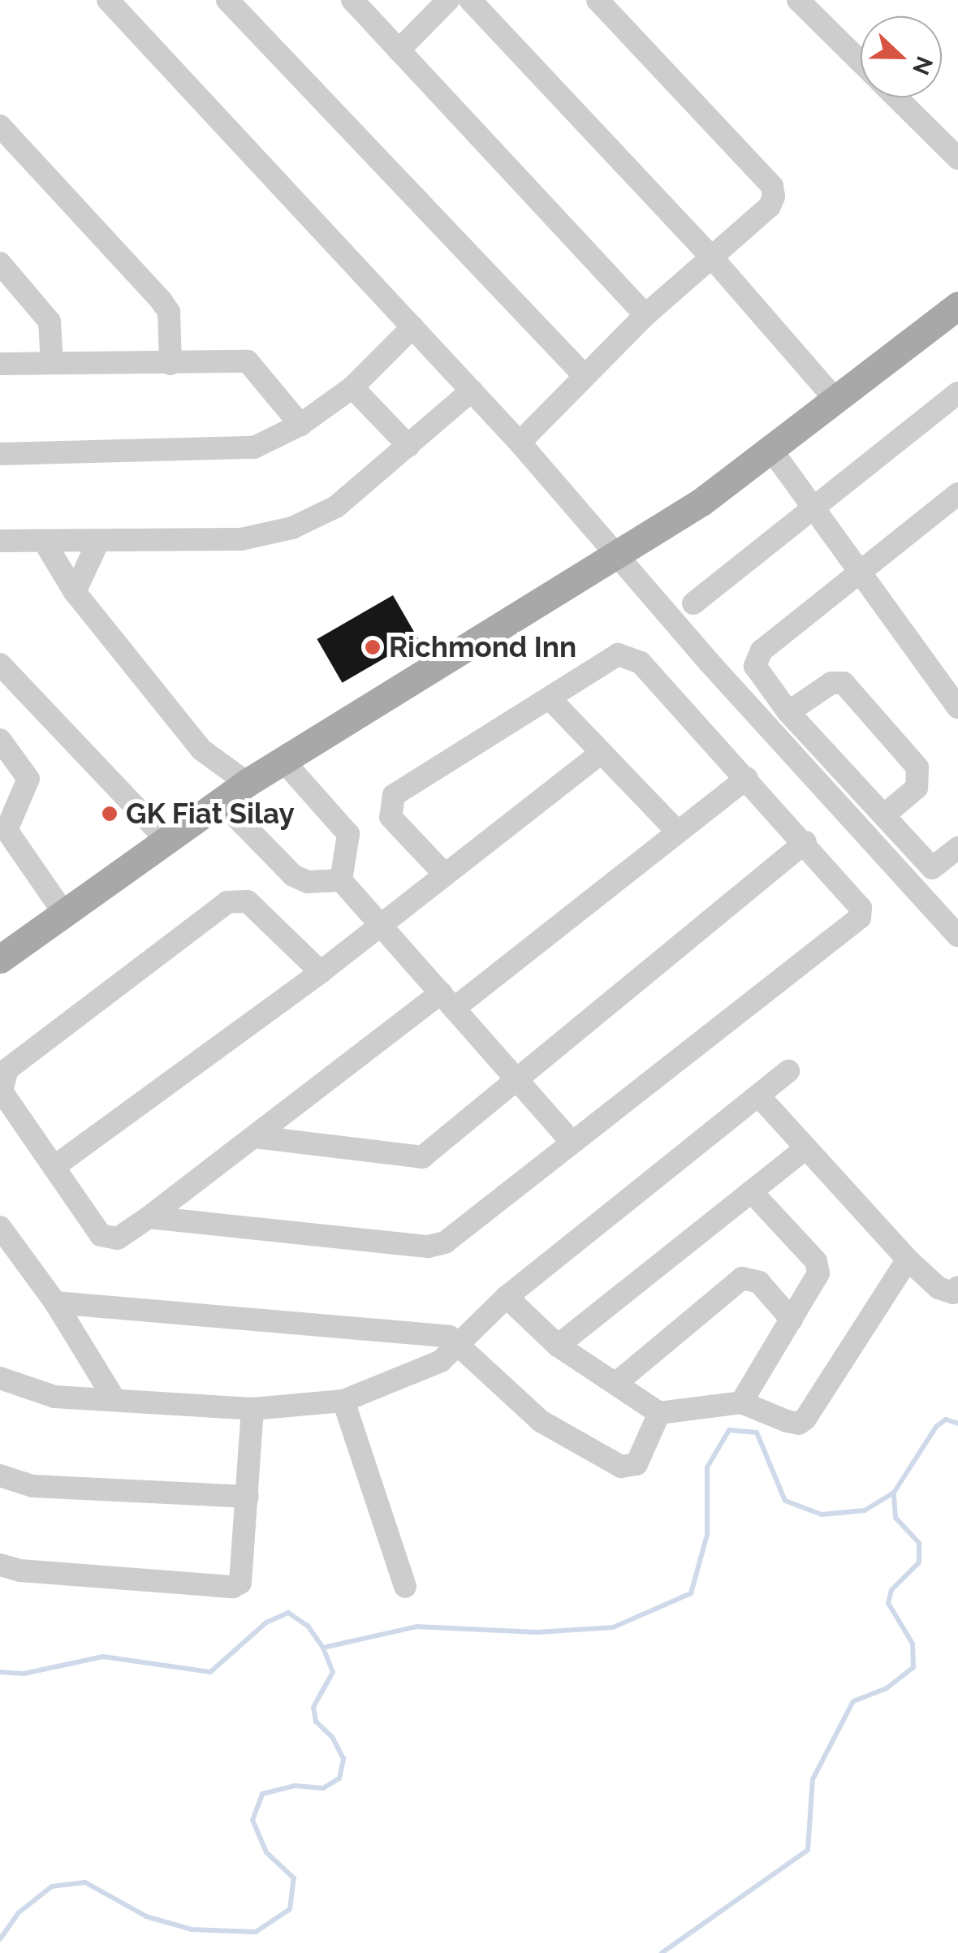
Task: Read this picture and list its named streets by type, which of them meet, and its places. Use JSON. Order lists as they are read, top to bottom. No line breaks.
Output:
{"places":["Richmond Inn","GK Fiat Silay"],"north":"right"}
